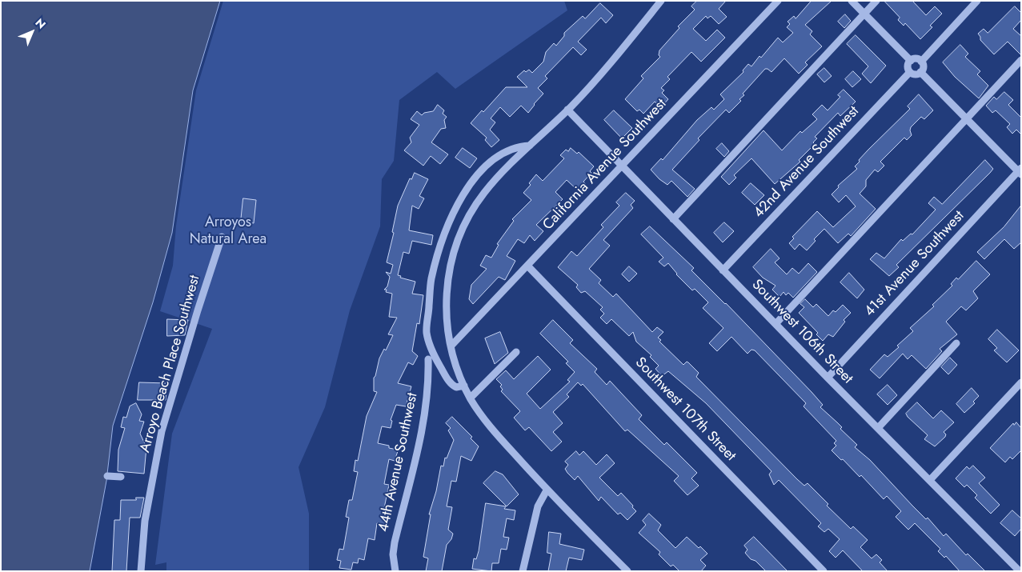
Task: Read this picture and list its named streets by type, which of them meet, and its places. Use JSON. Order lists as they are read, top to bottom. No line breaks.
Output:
{"streets":{"street":["42nd Avenue Southwest","California Avenue Southwest","41st Avenue Southwest","Southwest 106th Street","Arroyo Beach Place Southwest","Southwest 107th Street","44th Avenue Southwest"]},"crossings":[["42nd Avenue Southwest","Southwest 106th Street"],["California Avenue Southwest","Southwest 106th Street"],["California Avenue Southwest","Southwest 107th Street"],["41st Avenue Southwest","Southwest 106th Street"]],"parks":["Arroyos Natural Area"],"north":"top right"}
